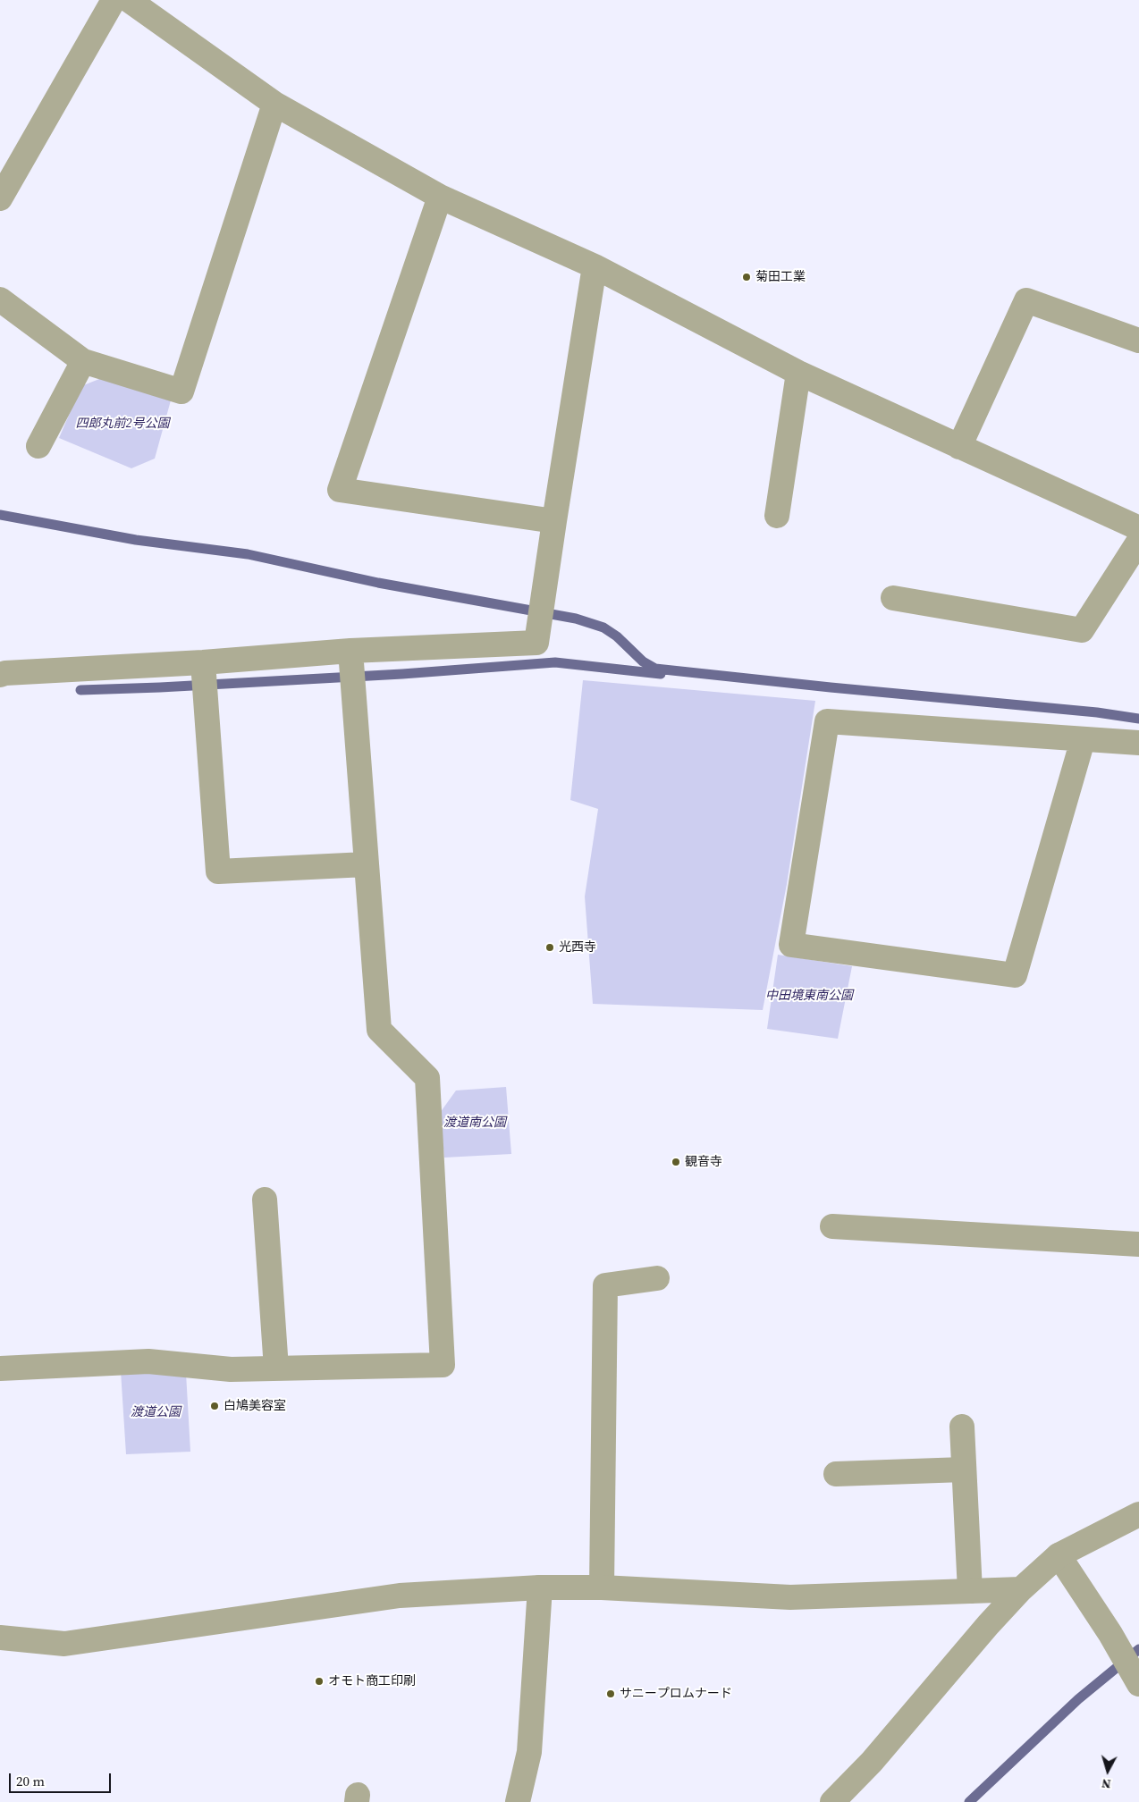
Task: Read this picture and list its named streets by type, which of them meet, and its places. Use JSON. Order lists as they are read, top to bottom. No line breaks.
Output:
{"parks":["四郎丸前2号公園","中田境東南公園","渡道南公園","渡道公園"],"places":["菊田工業","光西寺","観音寺","白鳩美容室","オモト商工印刷","サニープロムナード"],"scale_bar":"20 m","north":"bottom"}
